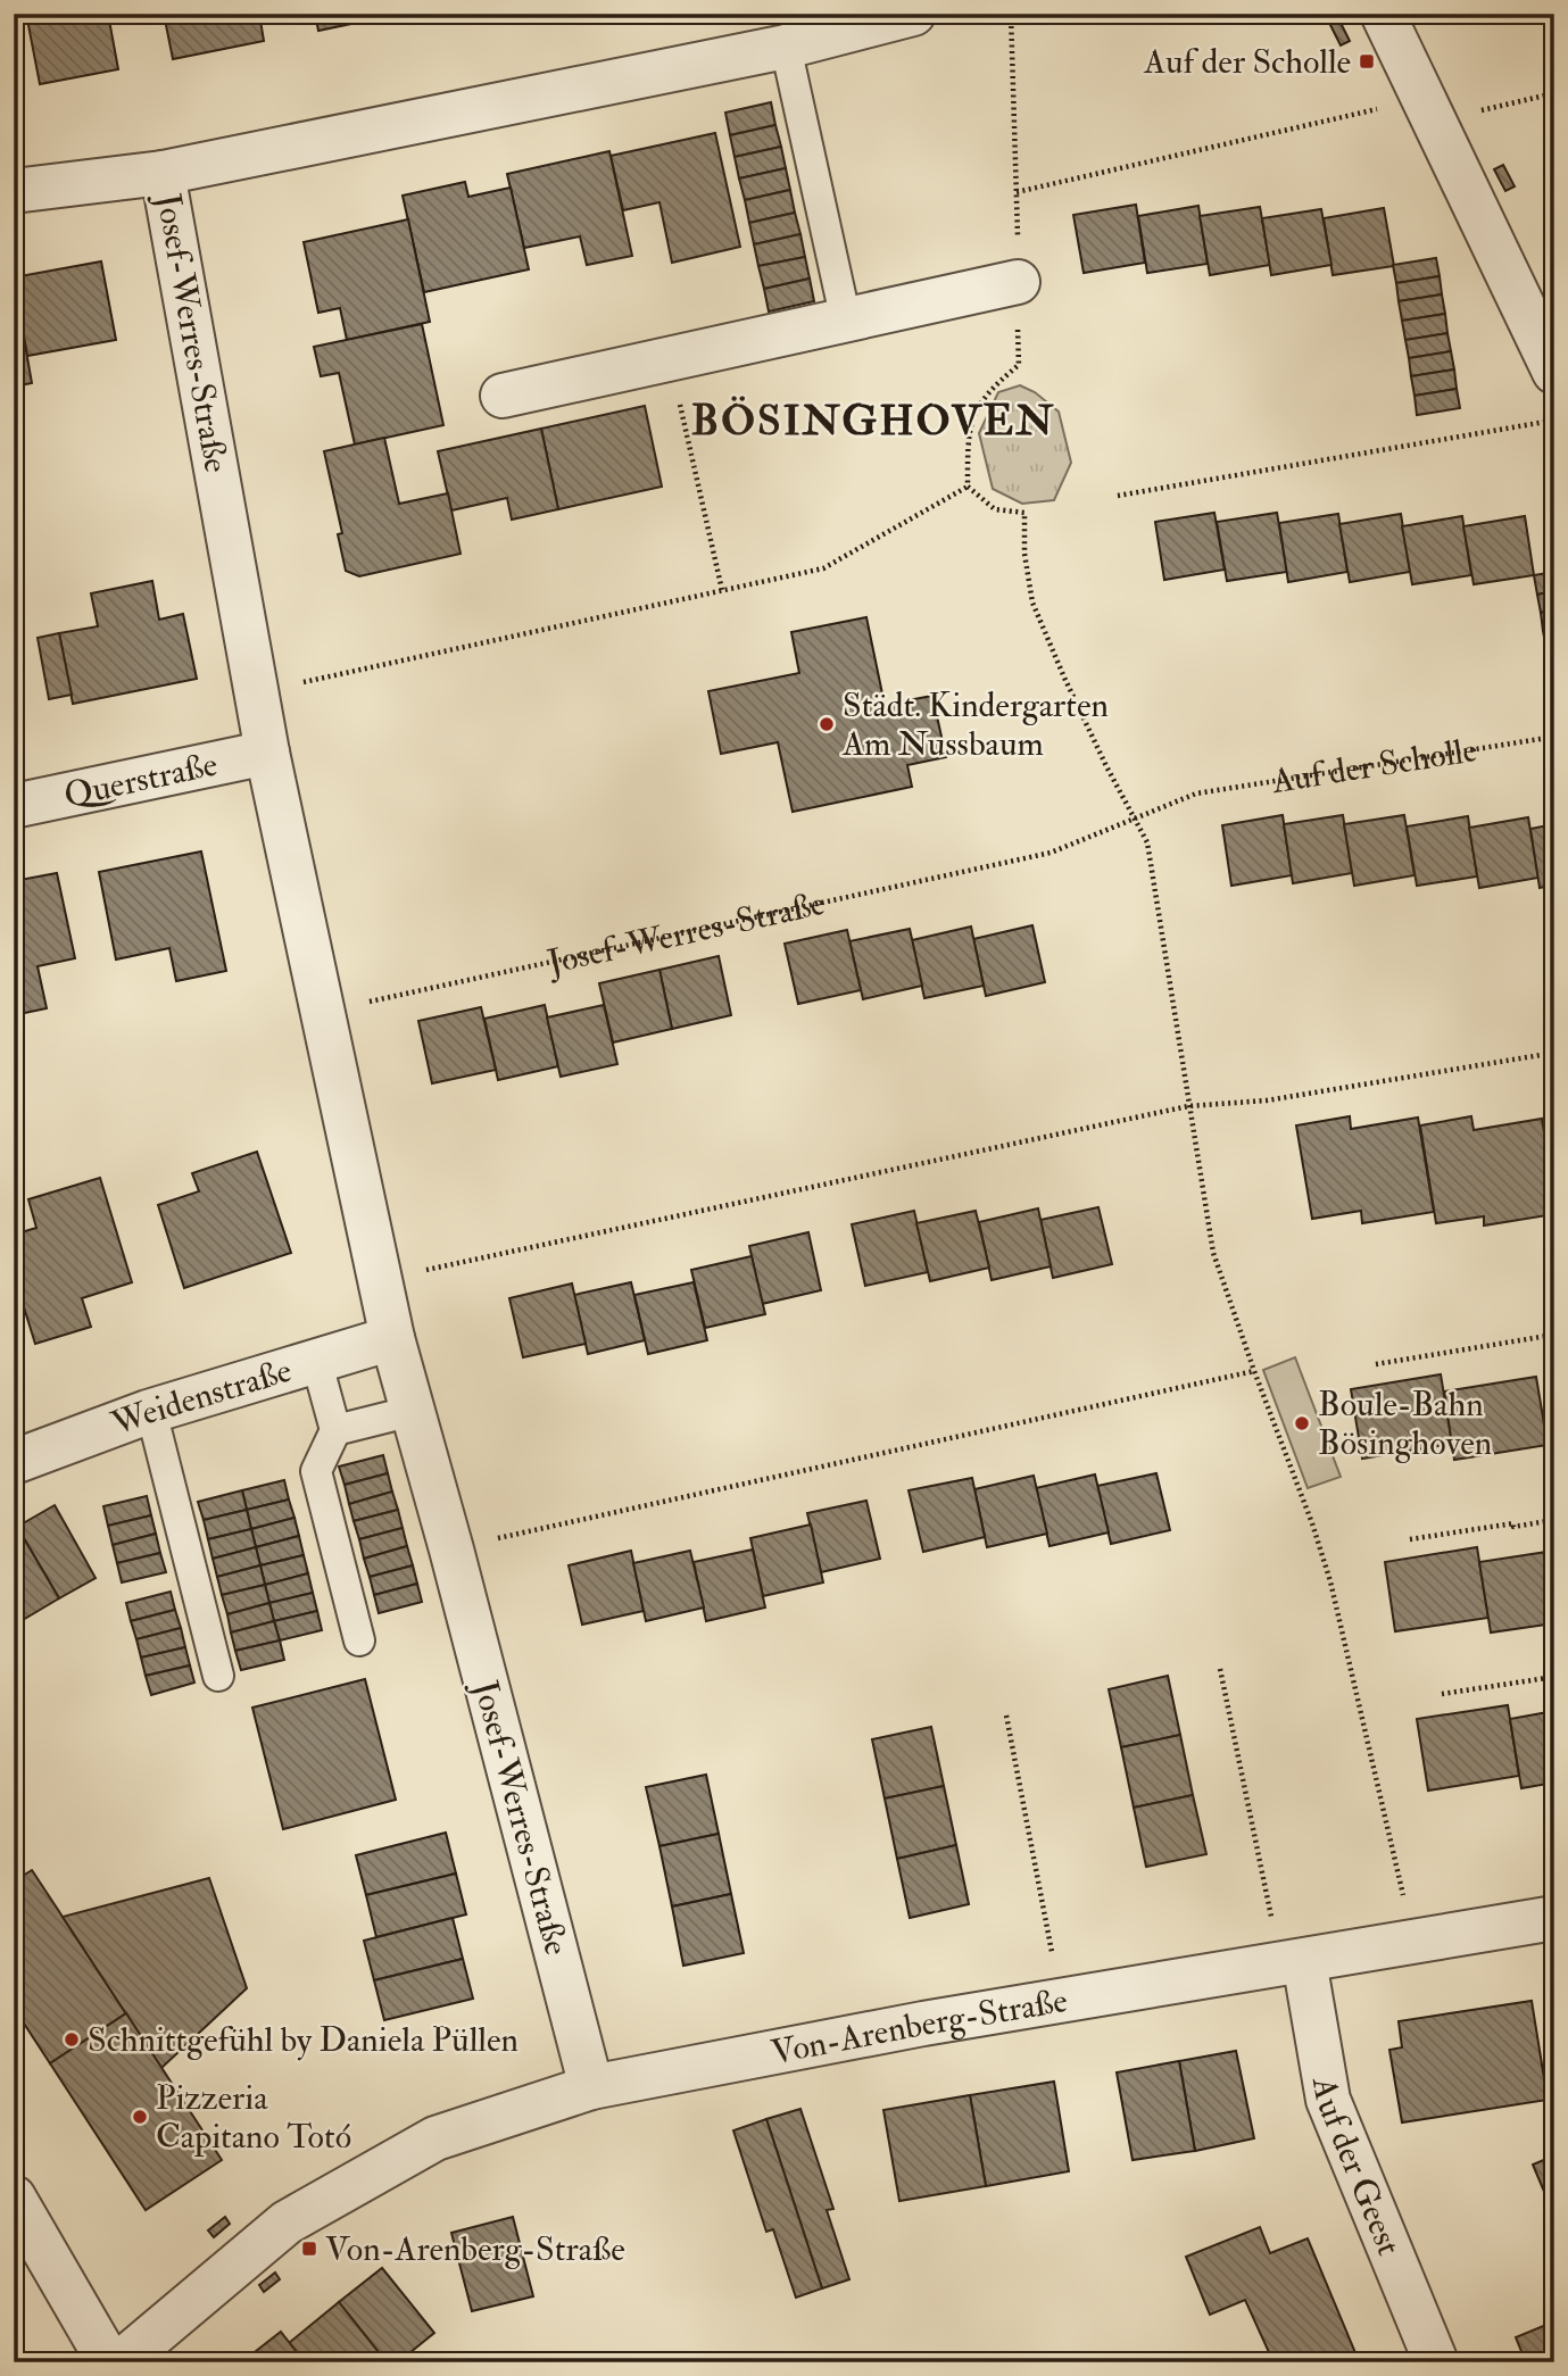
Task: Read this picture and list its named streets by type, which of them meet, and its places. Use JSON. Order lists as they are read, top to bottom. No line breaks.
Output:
{"streets":{"street":["Josef-Werres-Straße","Querstraße","Weidenstraße","Von-Arenberg-Straße","Auf der Geest"],"path":["Auf der Scholle"]},"crossings":[["Josef-Werres-Straße","Auf der Scholle"],["Josef-Werres-Straße","Querstraße"],["Josef-Werres-Straße","Weidenstraße"],["Josef-Werres-Straße","Von-Arenberg-Straße"],["Von-Arenberg-Straße","Auf der Geest"]],"districts":["BÖSINGHOVEN"],"places":{"transit":["Auf der Scholle","Von-Arenberg-Straße"],"other":["Städt. Kindergarten Am Nussbaum","Boule-Bahn Bösinghoven","Schnittgefühl by Daniela Püllen","Pizzeria Capitano Totó"]}}
